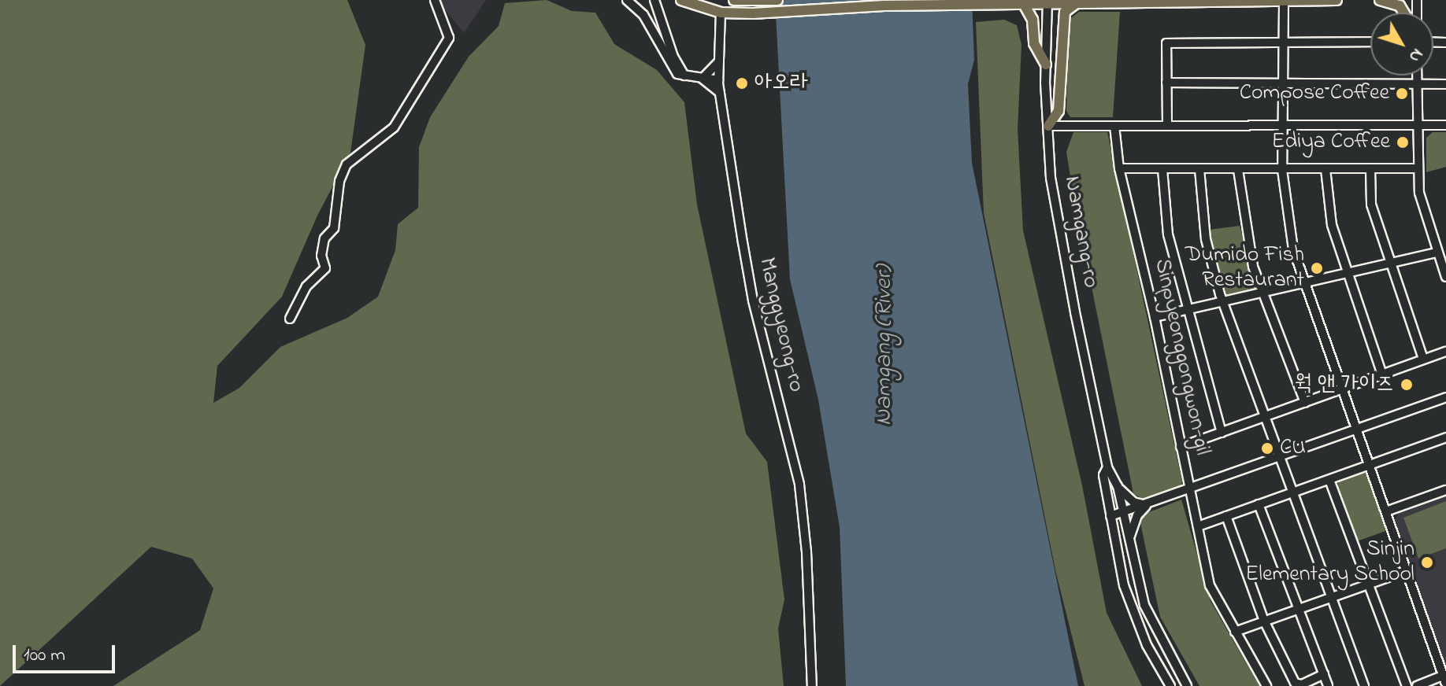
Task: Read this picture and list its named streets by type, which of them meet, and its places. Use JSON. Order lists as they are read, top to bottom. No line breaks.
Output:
{"streets":{"street":["Namgang-ro","Manggyeong-ro","Sinpyeonggongwon-gil"]},"water":["Namgang (River)"],"places":["아오라","Compose Coffee","Ediya Coffee","Dumido Fish Restaurant","웍 앤 가이즈","CU","Sinjin Elementary School"],"scale_bar":"100 m","north":"bottom right"}
